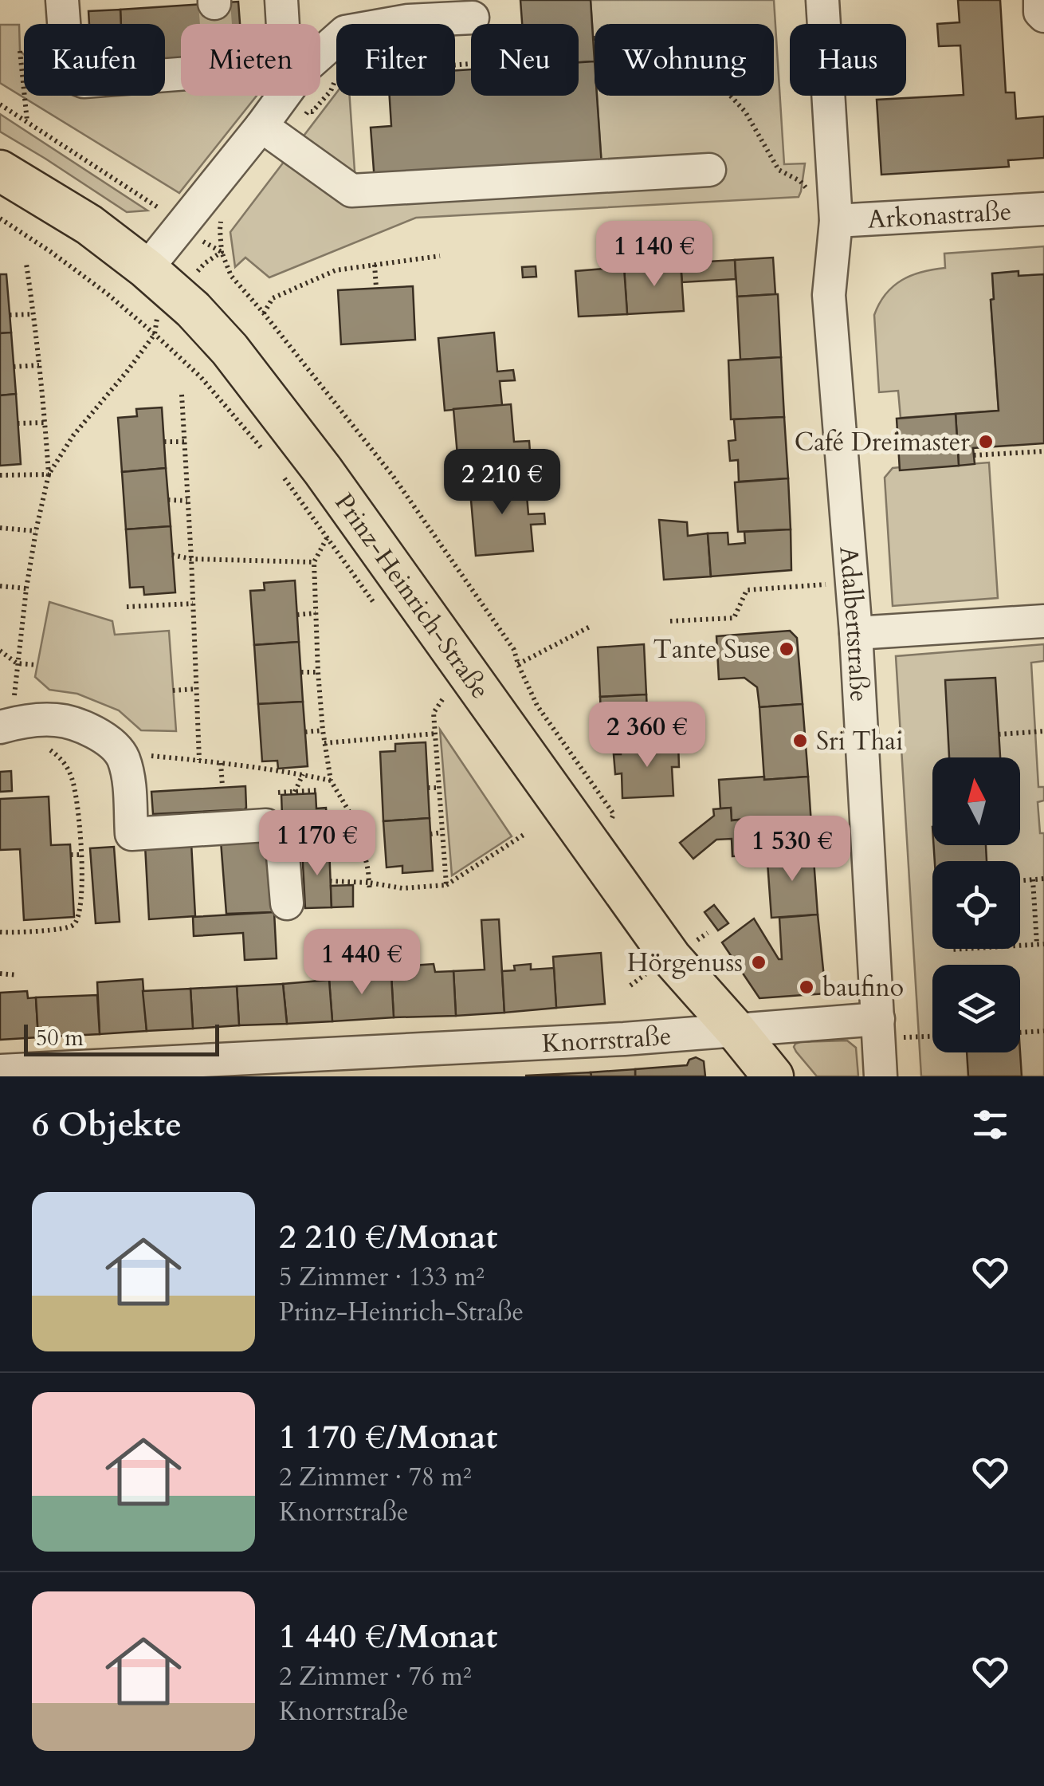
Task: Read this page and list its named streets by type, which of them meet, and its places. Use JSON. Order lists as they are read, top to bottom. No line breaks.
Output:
{"streets":{"main road":["Prinz-Heinrich-Straße"],"street":["Arkonastraße","Adalbertstraße","Knorrstraße"]},"crossings":[["Arkonastraße","Adalbertstraße"],["Prinz-Heinrich-Straße","Knorrstraße"],["Adalbertstraße","Knorrstraße"]],"places":["Café Dreimaster","Tante Suse","Sri Thai","Hörgenuss","baufino"],"scale_bar":"50 m","north":"top","page":{"chip":["Kaufen","Mieten","Filter","Neu","Wohnung","Haus"],"price":["1 140 €","2 210 €","2 360 €","1 170 €","1 530 €","1 440 €"],"scale":"50 m","heading":"6 Objekte","list":[{"name":"2 210 €/Monat","note":"5 Zimmer · 133 m² · Prinz-Heinrich-Straße"},{"name":"1 170 €/Monat","note":"2 Zimmer · 78 m² · Knorrstraße"},{"name":"1 440 €/Monat","note":"2 Zimmer · 76 m² · Knorrstraße"}]}}
